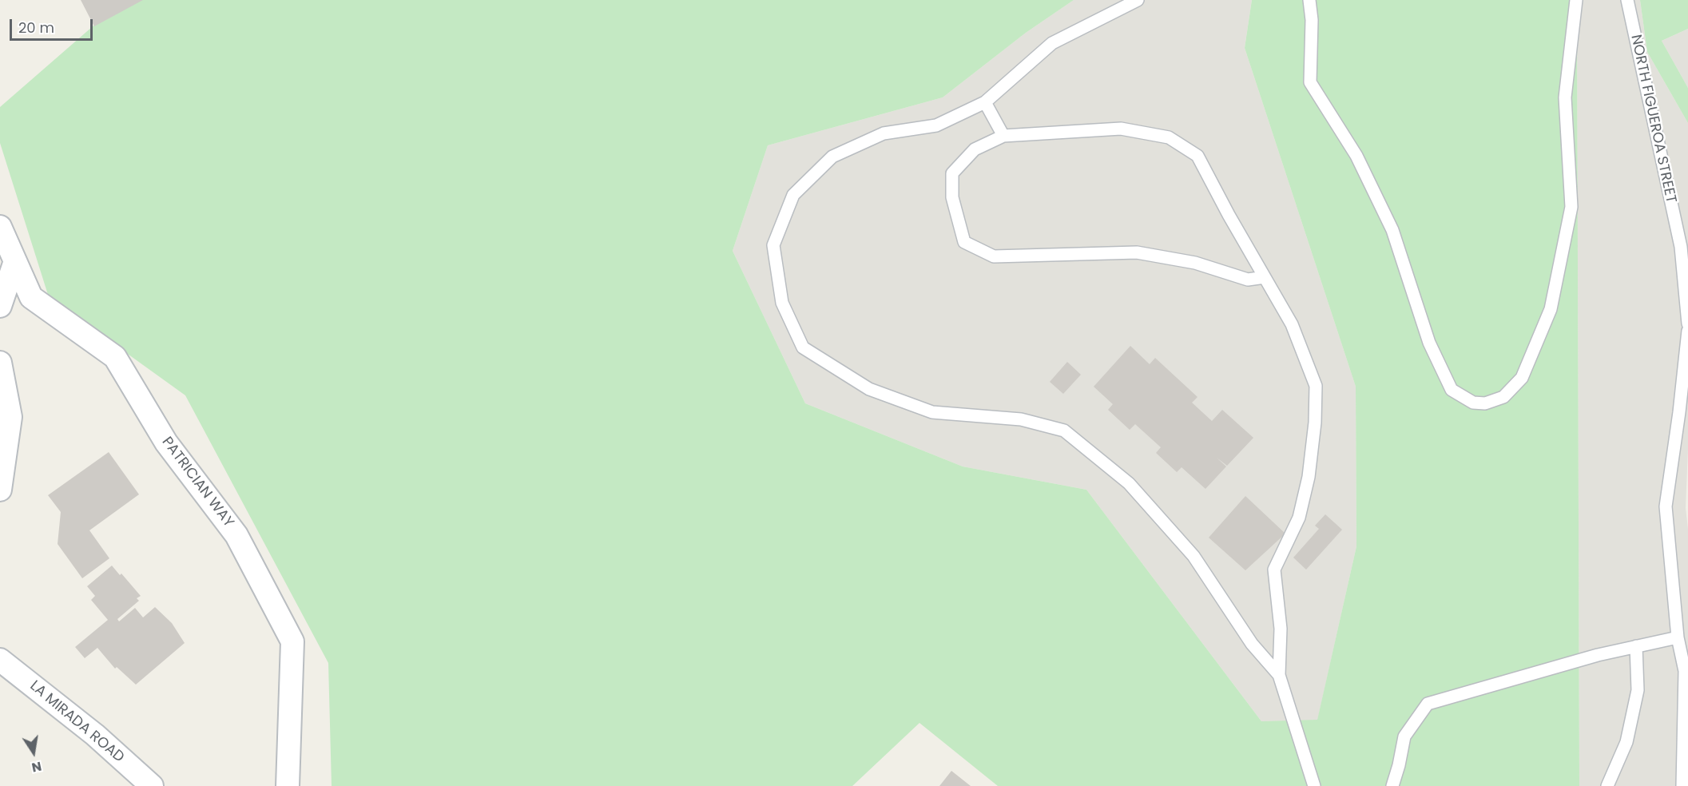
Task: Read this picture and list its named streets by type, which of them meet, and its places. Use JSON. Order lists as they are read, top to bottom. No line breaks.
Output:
{"streets":{"street":["PATRICIAN WAY","LA MIRADA ROAD"],"lane":["NORTH FIGUEROA STREET"]},"scale_bar":"20 m","north":"bottom"}
